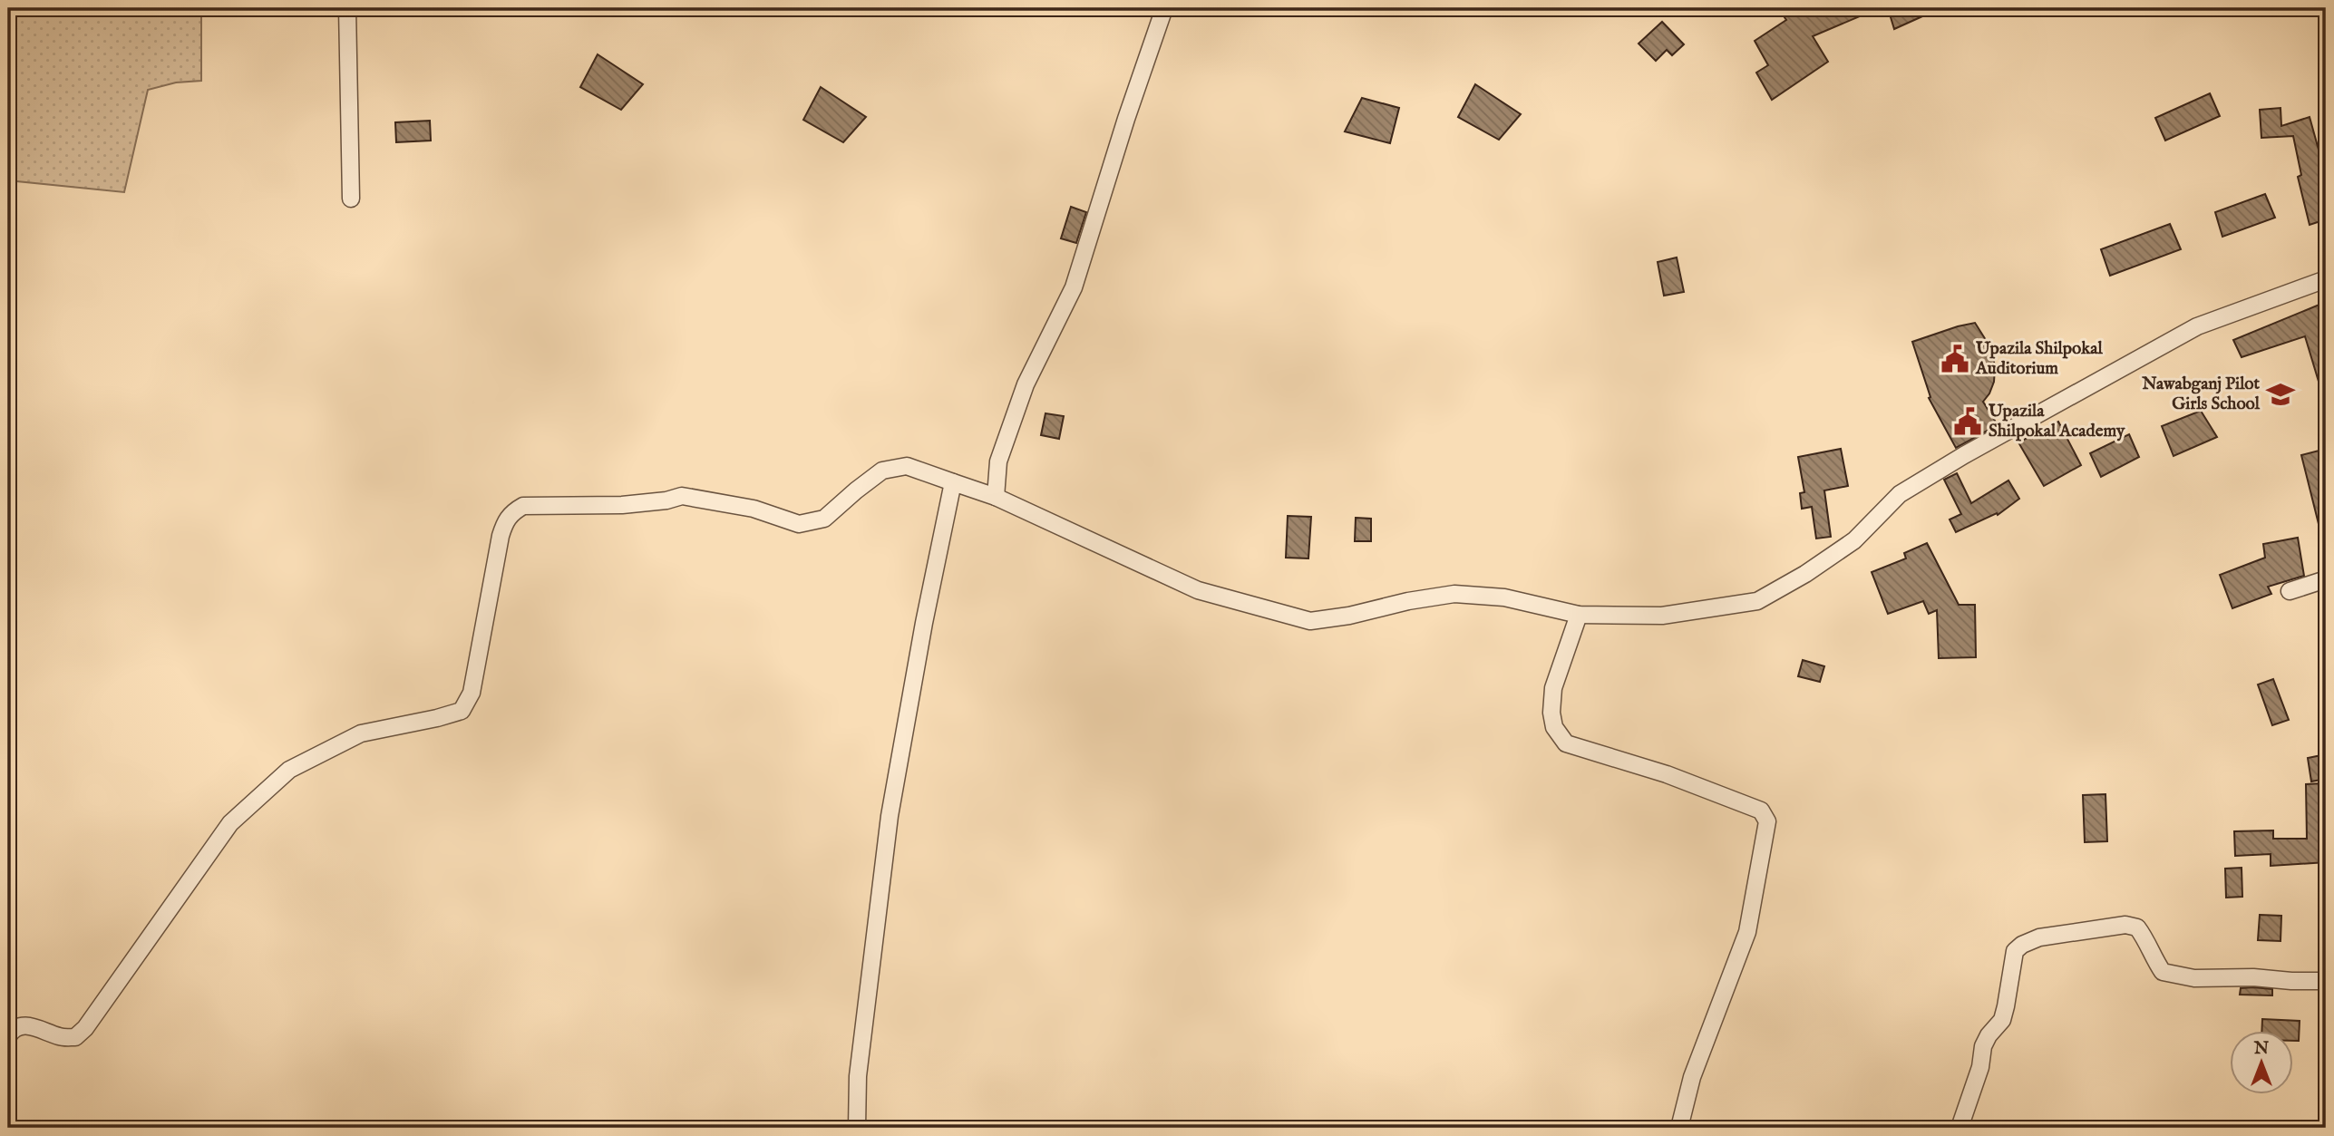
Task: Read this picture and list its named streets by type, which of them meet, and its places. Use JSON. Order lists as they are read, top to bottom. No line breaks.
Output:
{"places":{"public building":["Upazila Shilpokal Auditorium","Upazila Shilpokal Academy"],"school or university":["Nawabganj Pilot Girls School"]},"north":"top"}
